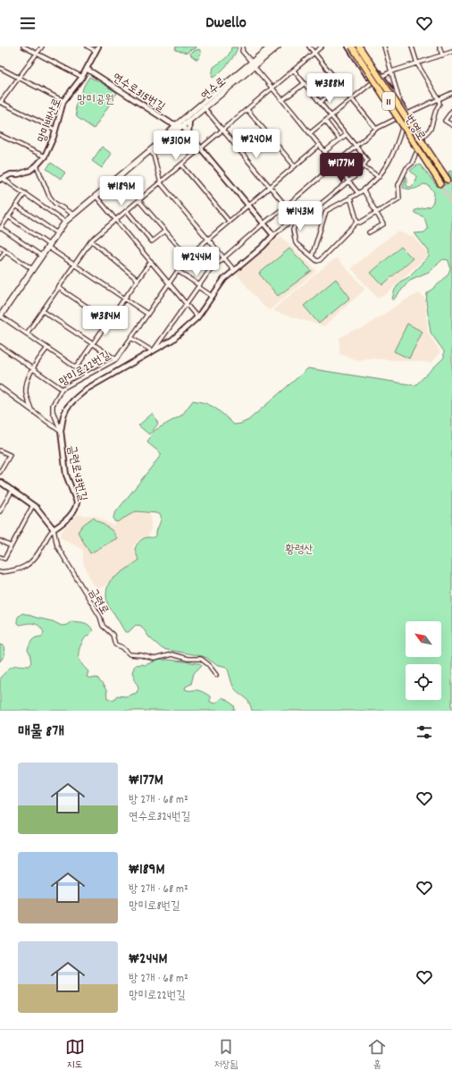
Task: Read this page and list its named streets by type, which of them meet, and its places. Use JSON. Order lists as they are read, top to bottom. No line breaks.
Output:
{"streets":{"highway":["11","번영로"],"main road":["연수로"],"street":["연수로315번길","망미배산로","망미로22번길","금련로43번길","금련로"]},"crossings":[["연수로","연수로315번길"],["연수로315번길","망미배산로"],["망미로22번길","금련로43번길"],["금련로43번길","금련로"]],"parks":["망미공원","황령산"],"north":"top left","page":{"header":"Dwello","price":["₩388M","₩240M","₩310M","₩177M","₩189M","₩143M","₩244M","₩384M"],"heading":"매물 8개","list":[{"name":"₩177M","note":"방 2개 · 68 m² · 연수로324번길"},{"name":"₩189M","note":"방 2개 · 68 m² · 망미로8번길"},{"name":"₩244M","note":"방 2개 · 68 m² · 망미로22번길"}],"tabs":["지도","저장됨","홈"]}}
